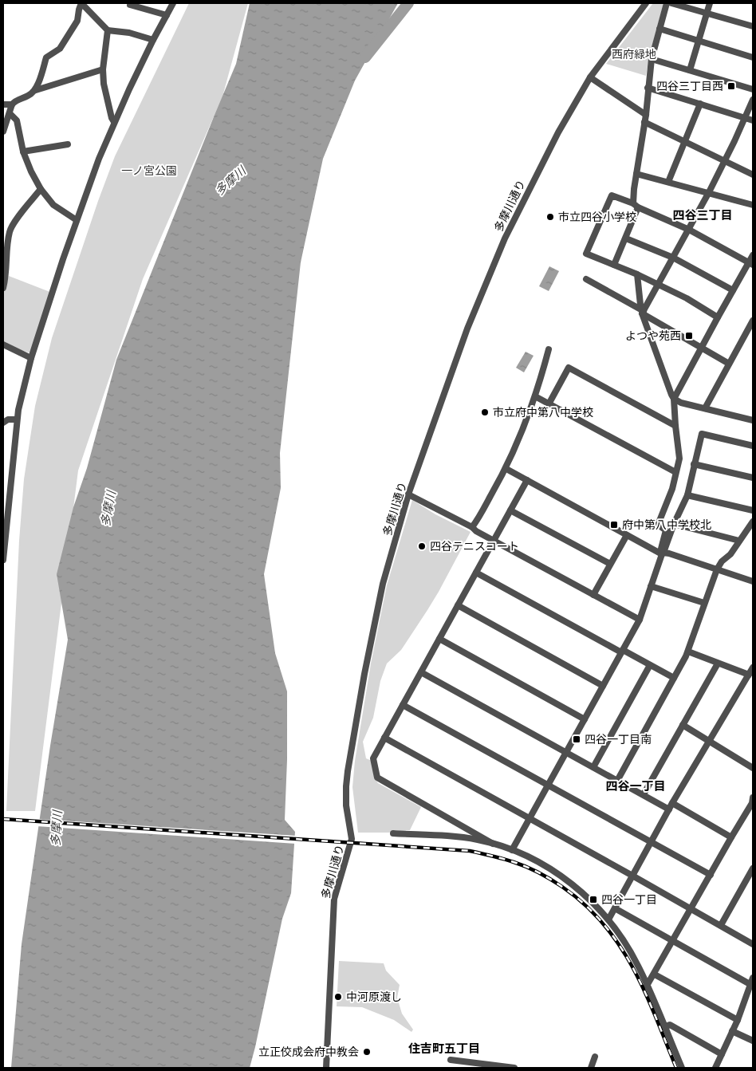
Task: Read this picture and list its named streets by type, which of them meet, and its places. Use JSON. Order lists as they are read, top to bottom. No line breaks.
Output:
{"streets":{"street":["多摩川通り"]},"districts":["四谷三丁目","四谷一丁目","住吉町五丁目"],"water":["多摩川"],"parks":["西府緑地","一ノ宮公園"],"places":{"transit":["四谷三丁目西","よつや苑西","府中第八中学校北","四谷一丁目南","四谷一丁目"],"other":["市立四谷小学校","市立府中第八中学校","四谷テニスコート","中河原渡し","立正佼成会府中教会"]}}
